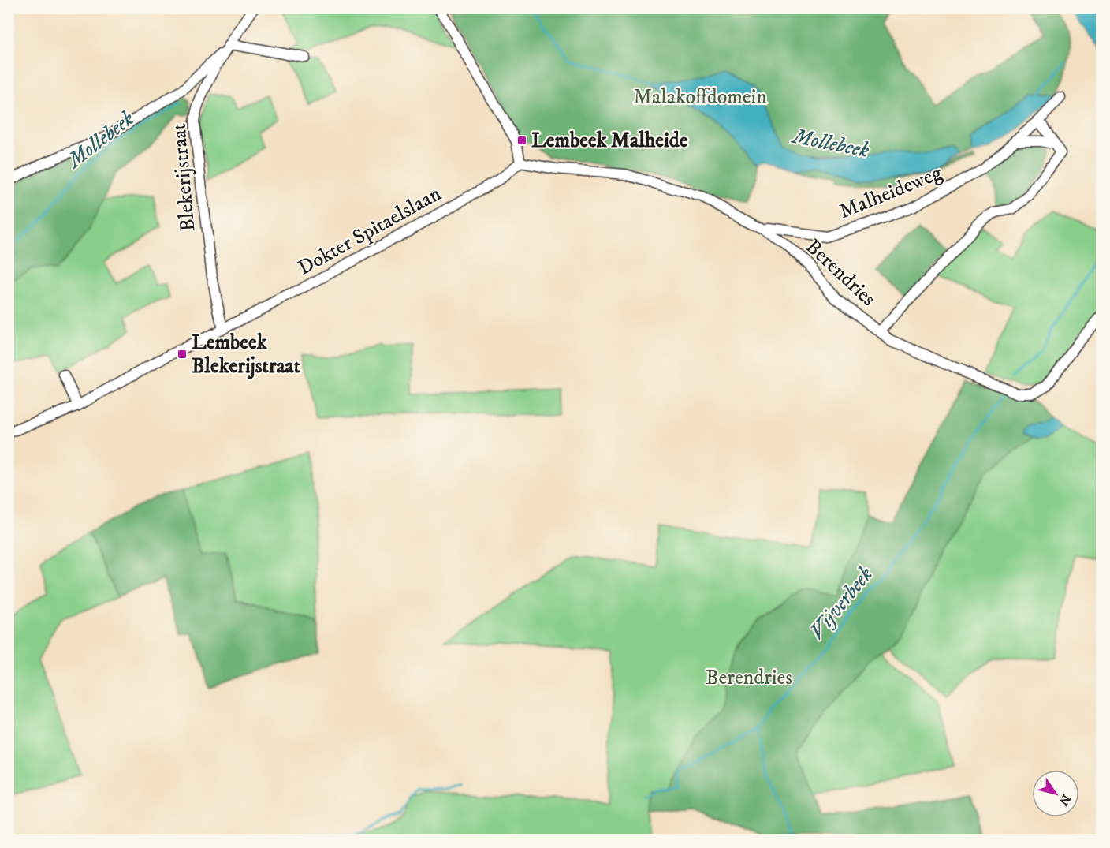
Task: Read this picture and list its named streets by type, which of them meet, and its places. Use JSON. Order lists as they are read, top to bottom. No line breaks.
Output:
{"streets":{"street":["Blekerijstraat","Malheideweg","Dokter Spitaelslaan","Berendries"]},"crossings":[["Blekerijstraat","Dokter Spitaelslaan"],["Malheideweg","Berendries"],["Dokter Spitaelslaan","Berendries"]],"water":["Mollebeek","Vijverbeek"],"parks":["Malakoffdomein","Berendries"],"places":{"transit":["Lembeek Malheide","Lembeek Blekerijstraat"]},"north":"bottom right"}
